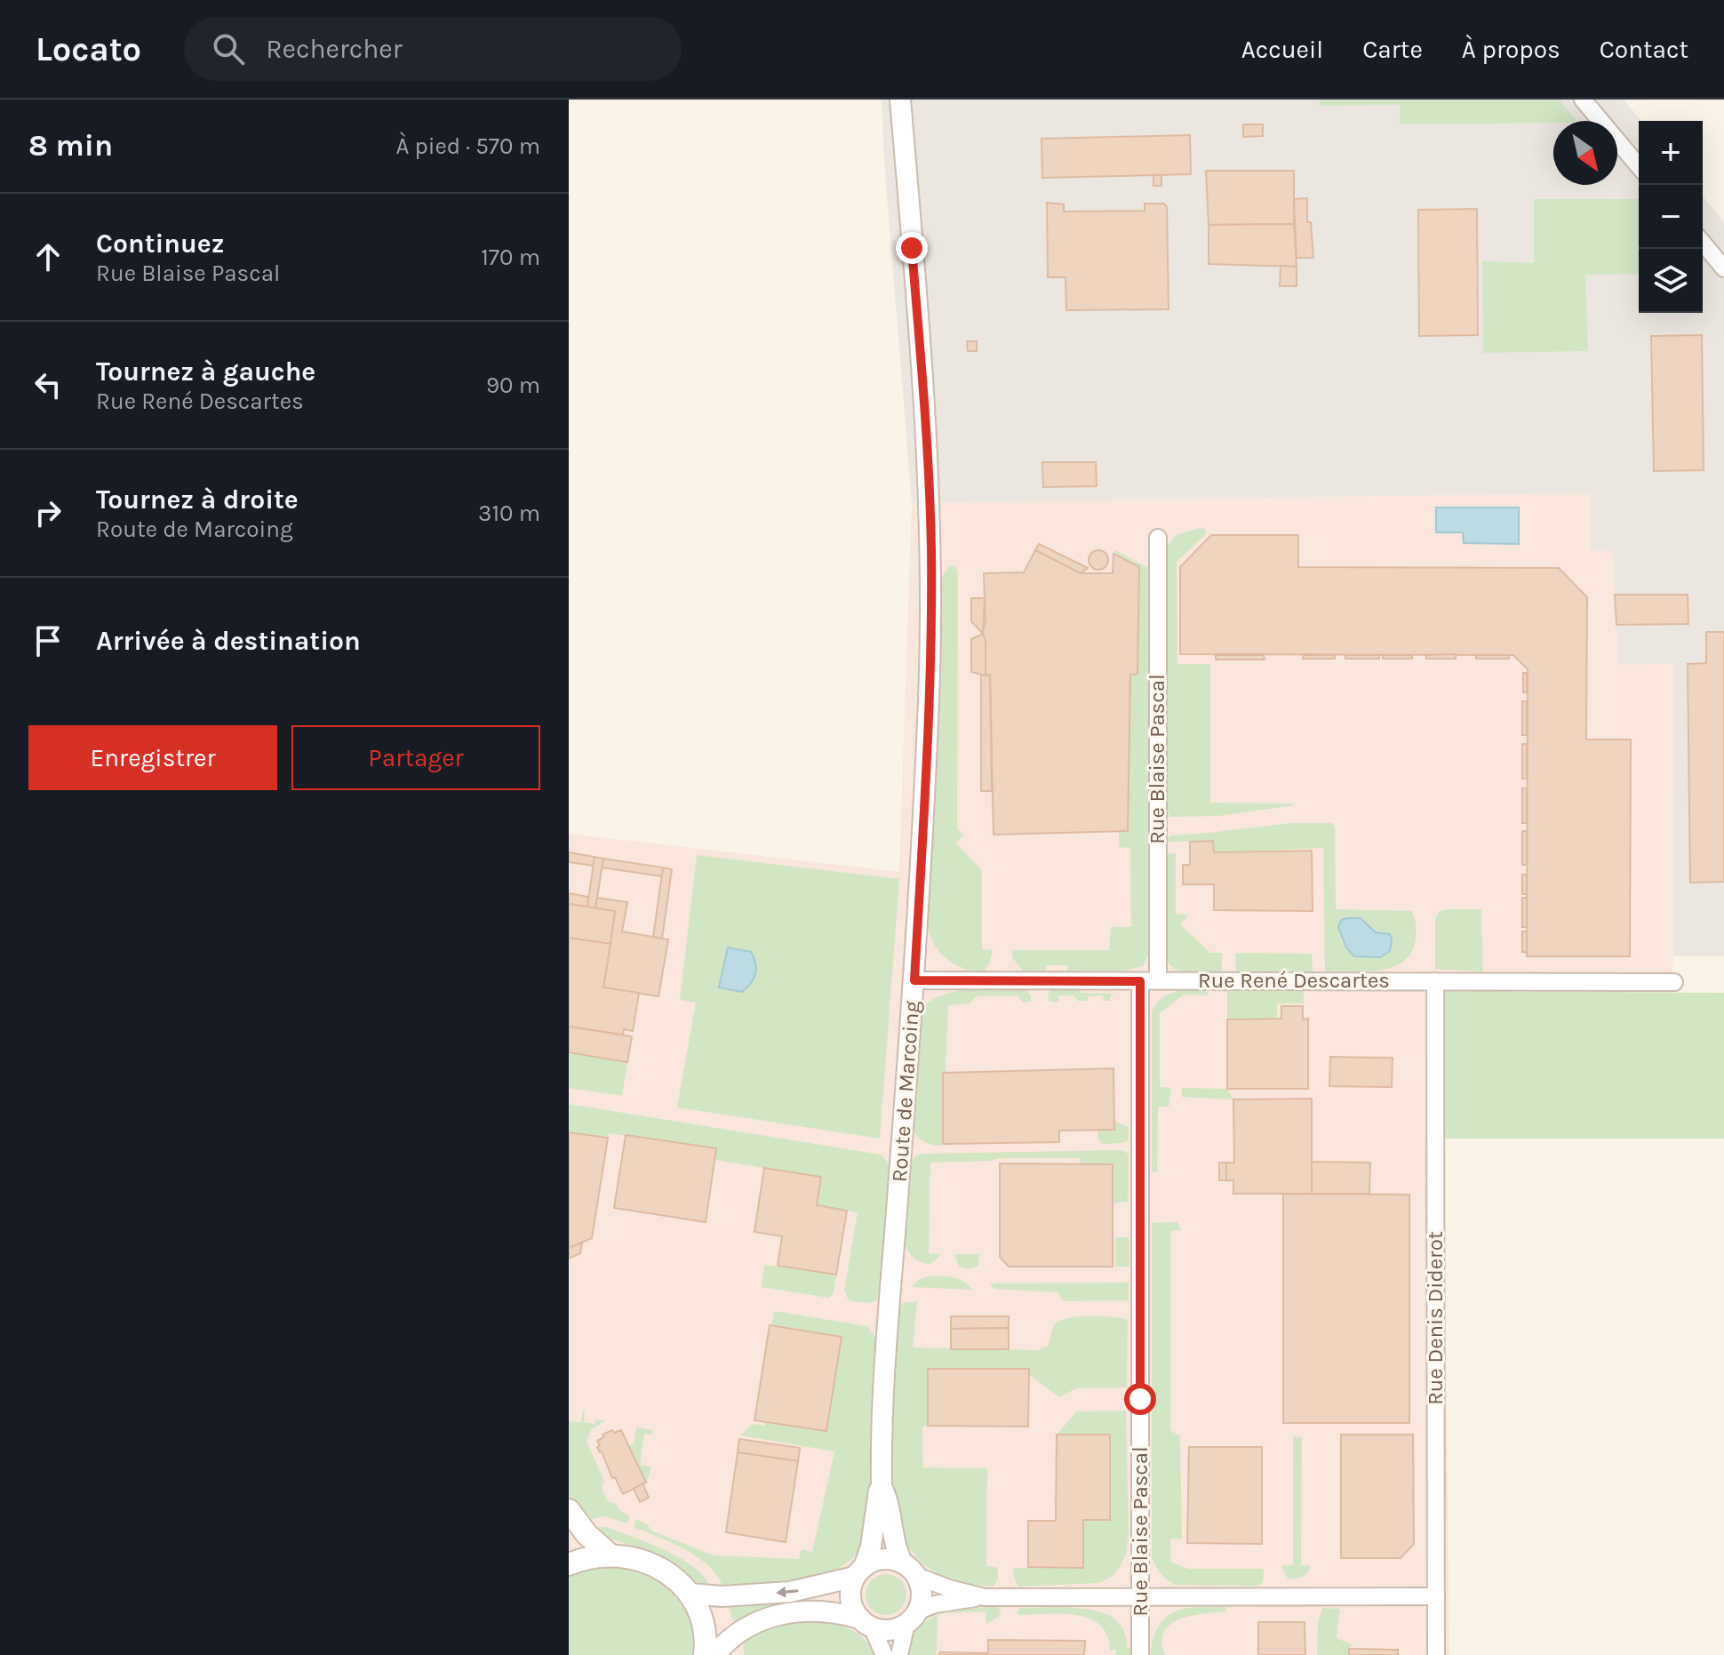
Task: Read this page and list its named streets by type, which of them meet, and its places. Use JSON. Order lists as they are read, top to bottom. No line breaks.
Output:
{"streets":{"street":["Rue Blaise Pascal","Rue René Descartes","Route de Marcoing","Rue Denis Diderot"]},"crossings":[["Rue Blaise Pascal","Rue René Descartes"],["Rue René Descartes","Route de Marcoing"],["Rue René Descartes","Rue Denis Diderot"]],"north":"bottom right","page":{"header":"Locato","search":"Rechercher","nav":["Accueil","Carte","À propos","Contact"],"heading":["8 min","À pied · 570 m"],"map_buttons":["+","−"],"list":[["Continuez","Rue Blaise Pascal","170 m"],["Tournez à gauche","Rue René Descartes","90 m"],["Tournez à droite","Route de Marcoing","310 m"],"Arrivée à destination"],"buttons":["Enregistrer","Partager"]}}
